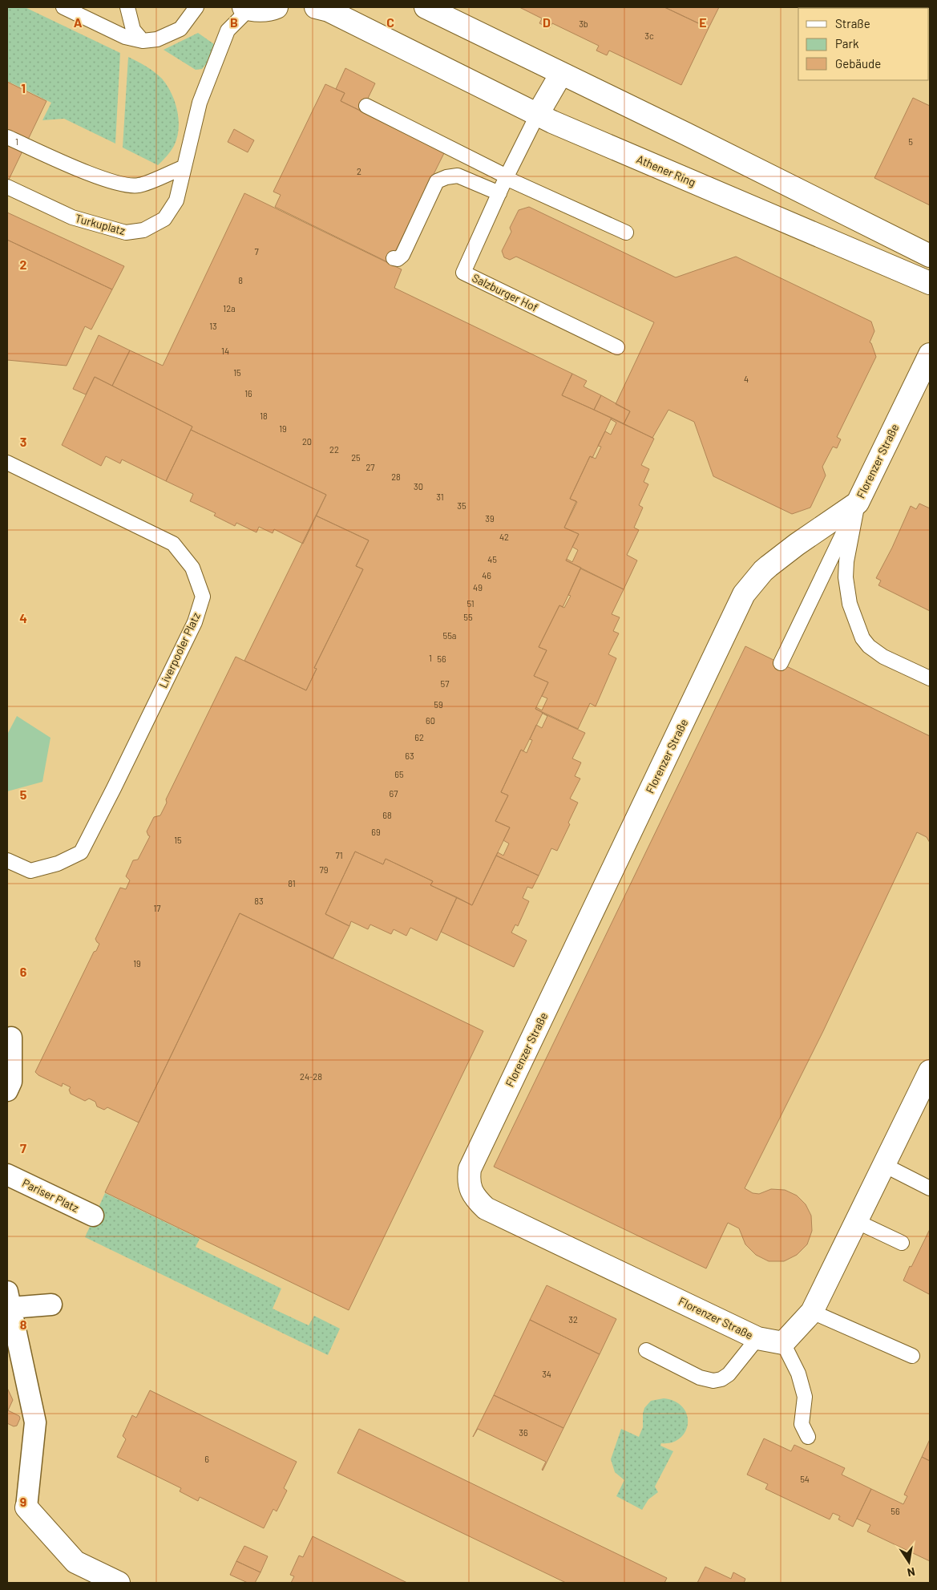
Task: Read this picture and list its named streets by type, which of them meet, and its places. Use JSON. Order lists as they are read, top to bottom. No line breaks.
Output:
{"streets":{"street":["Athener Ring","Florenzer Straße","Pariser Platz"],"lane":["Turkuplatz","Salzburger Hof","Liverpooler Platz"]},"crossings":[["Athener Ring","Salzburger Hof"]],"house_numbers":["3b","3c","1","5","2","7","8","12a","13","14","15","4","16","18","19","20","22","25","27","28","30","31","35","39","42","45","46","49","51","55","55a","1","56","57","59","60","62","63","65","67","68","69","15","71","79","81","83","17","19","24-28","32","34","36","6","54","56"],"legend":["Straße","Park","Gebäude"],"north":"bottom","grid":{"columns":["A","B","C","D","E"],"rows":["1","2","3","4","5","6","7","8","9"]}}
